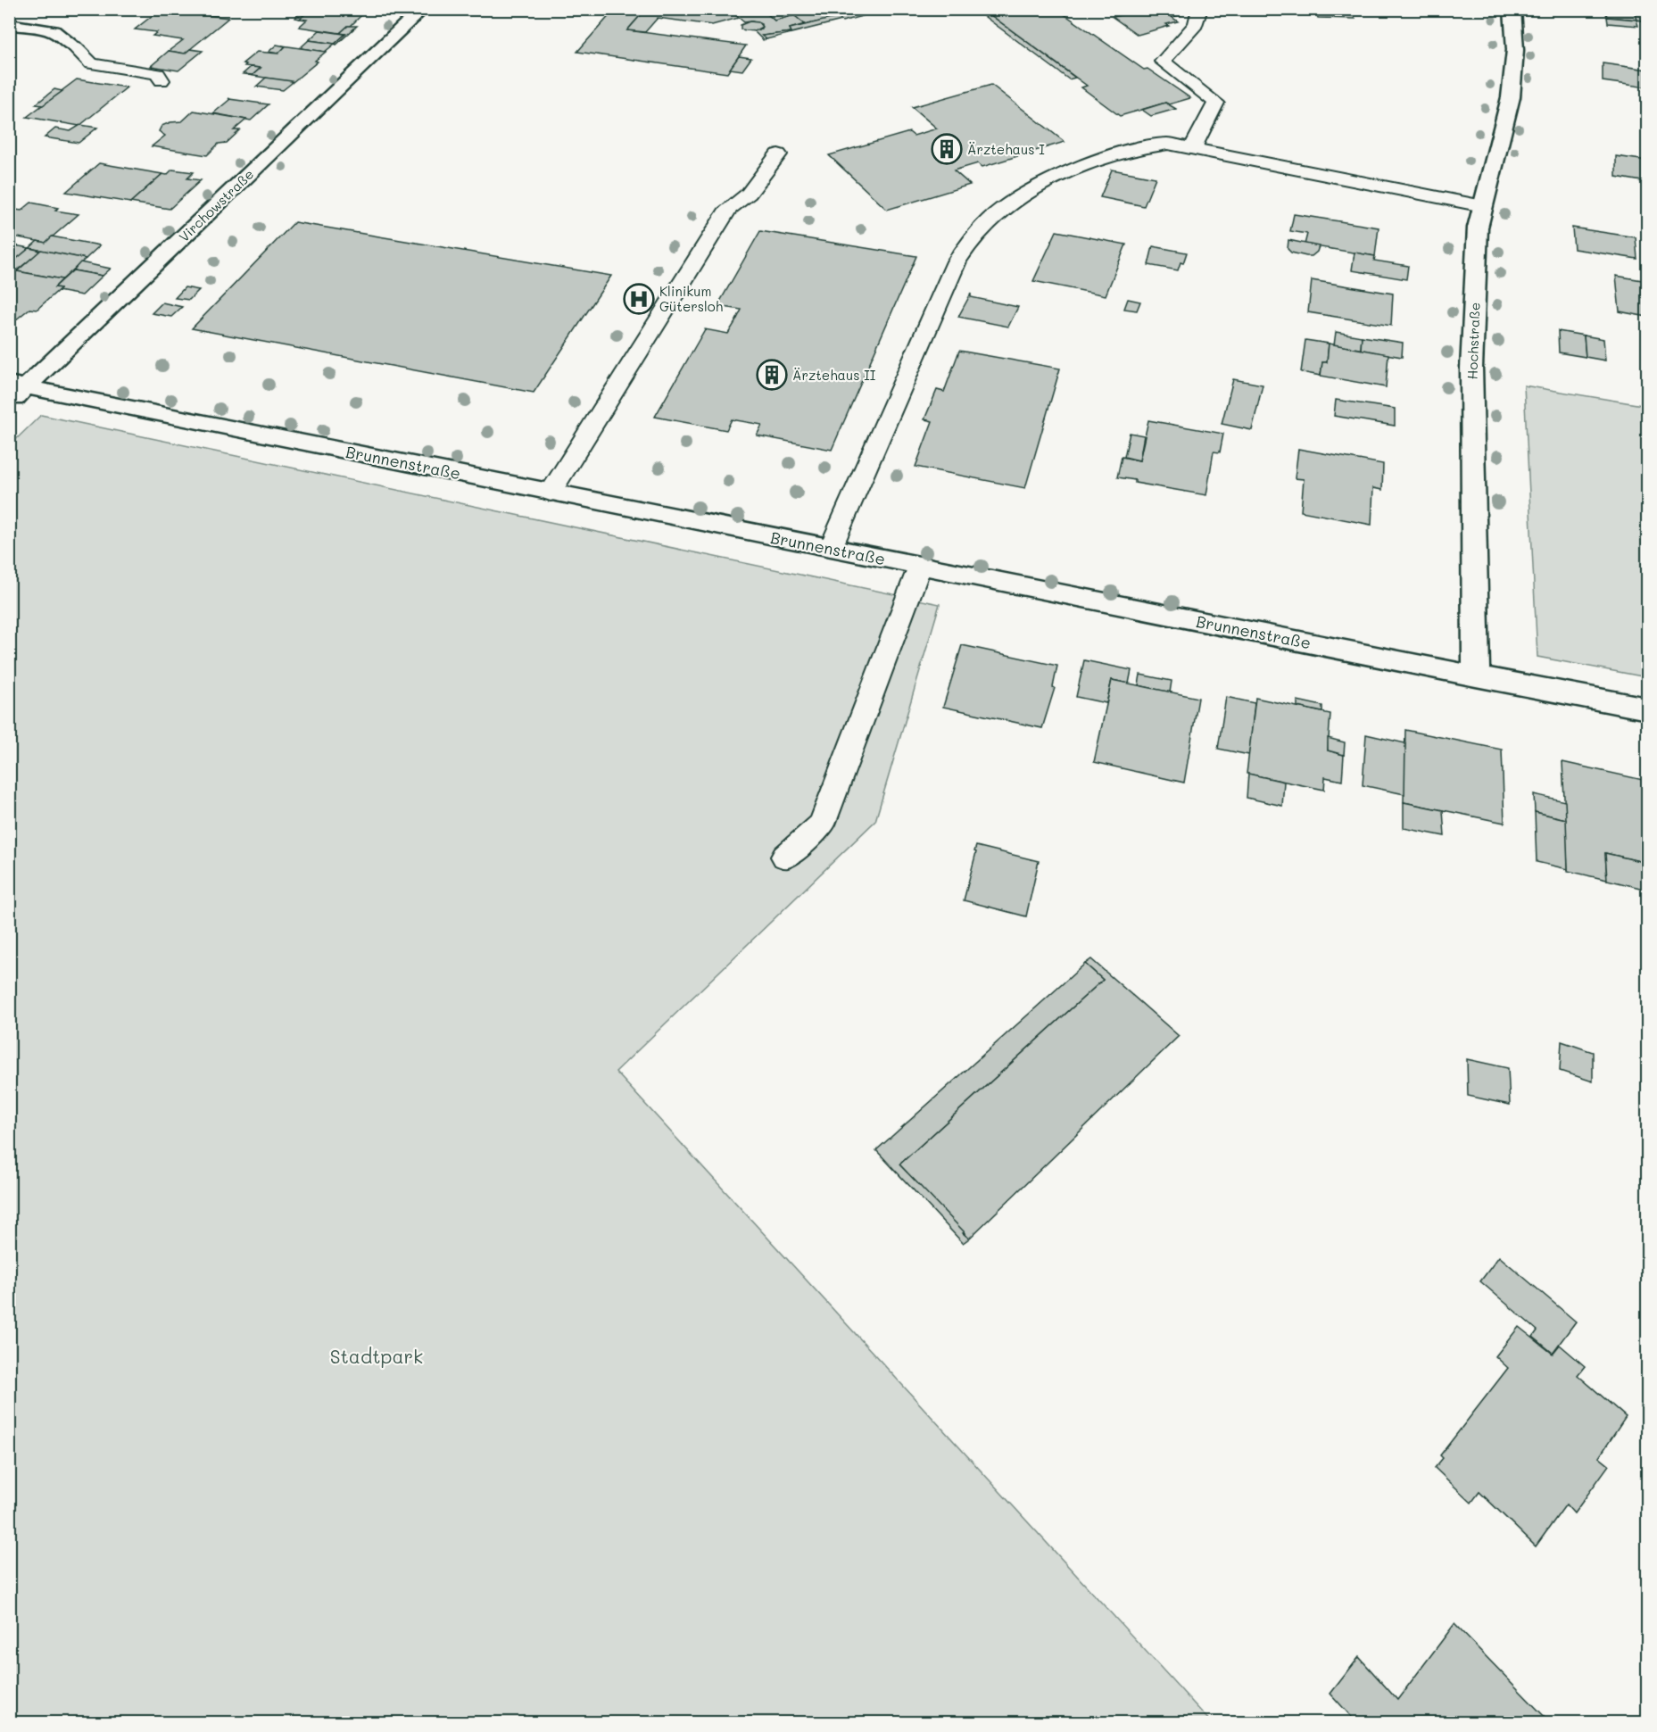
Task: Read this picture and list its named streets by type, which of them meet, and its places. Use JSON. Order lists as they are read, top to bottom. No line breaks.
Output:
{"streets":{"street":["Virchowstraße","Hochstraße","Brunnenstraße"]},"crossings":[["Virchowstraße","Brunnenstraße"],["Hochstraße","Brunnenstraße"]],"parks":["Stadtpark"],"places":{"building":["Ärztehaus I","Ärztehaus II"],"hospital":["Klinikum Gütersloh"]}}
